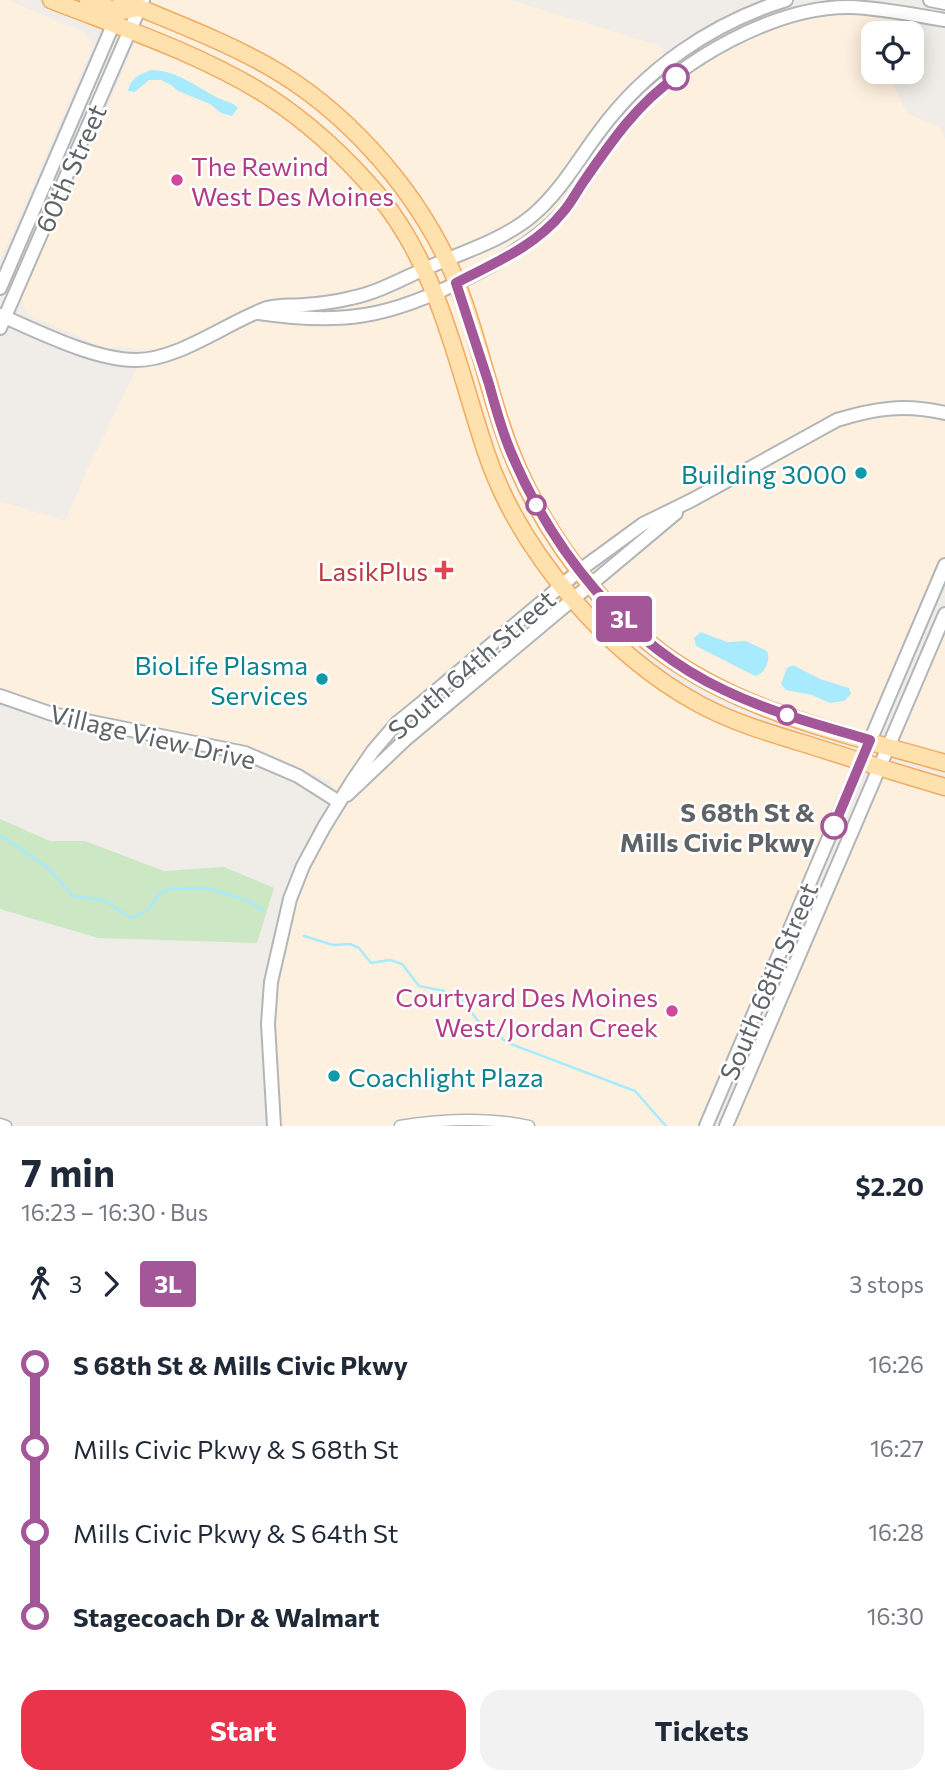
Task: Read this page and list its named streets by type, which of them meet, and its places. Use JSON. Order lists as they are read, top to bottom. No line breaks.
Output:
{"streets":{"street":["60th Street","South 64th Street","Village View Drive","South 68th Street"]},"crossings":[["South 64th Street","Village View Drive"]],"places":{"other":["The Rewind West Des Moines","Building 3000","BioLife Plasma Services","S 68th St & Mills Civic Pkwy","Courtyard Des Moines West/Jordan Creek","Coachlight Plaza"],"health":["LasikPlus"]},"lines":["bus line 3L"],"page":{"on_map":"3L","heading":["7 min","16:23 – 16:30 · Bus","$2.20"],"legs":["3","3L","3 stops"],"list":[{"name":"S 68th St & Mills Civic Pkwy","value":"16:26"},{"name":"Mills Civic Pkwy & S 68th St","value":"16:27"},{"name":"Mills Civic Pkwy & S 64th St","value":"16:28"},{"name":"Stagecoach Dr & Walmart","value":"16:30"}],"buttons":["Start","Tickets"]}}
